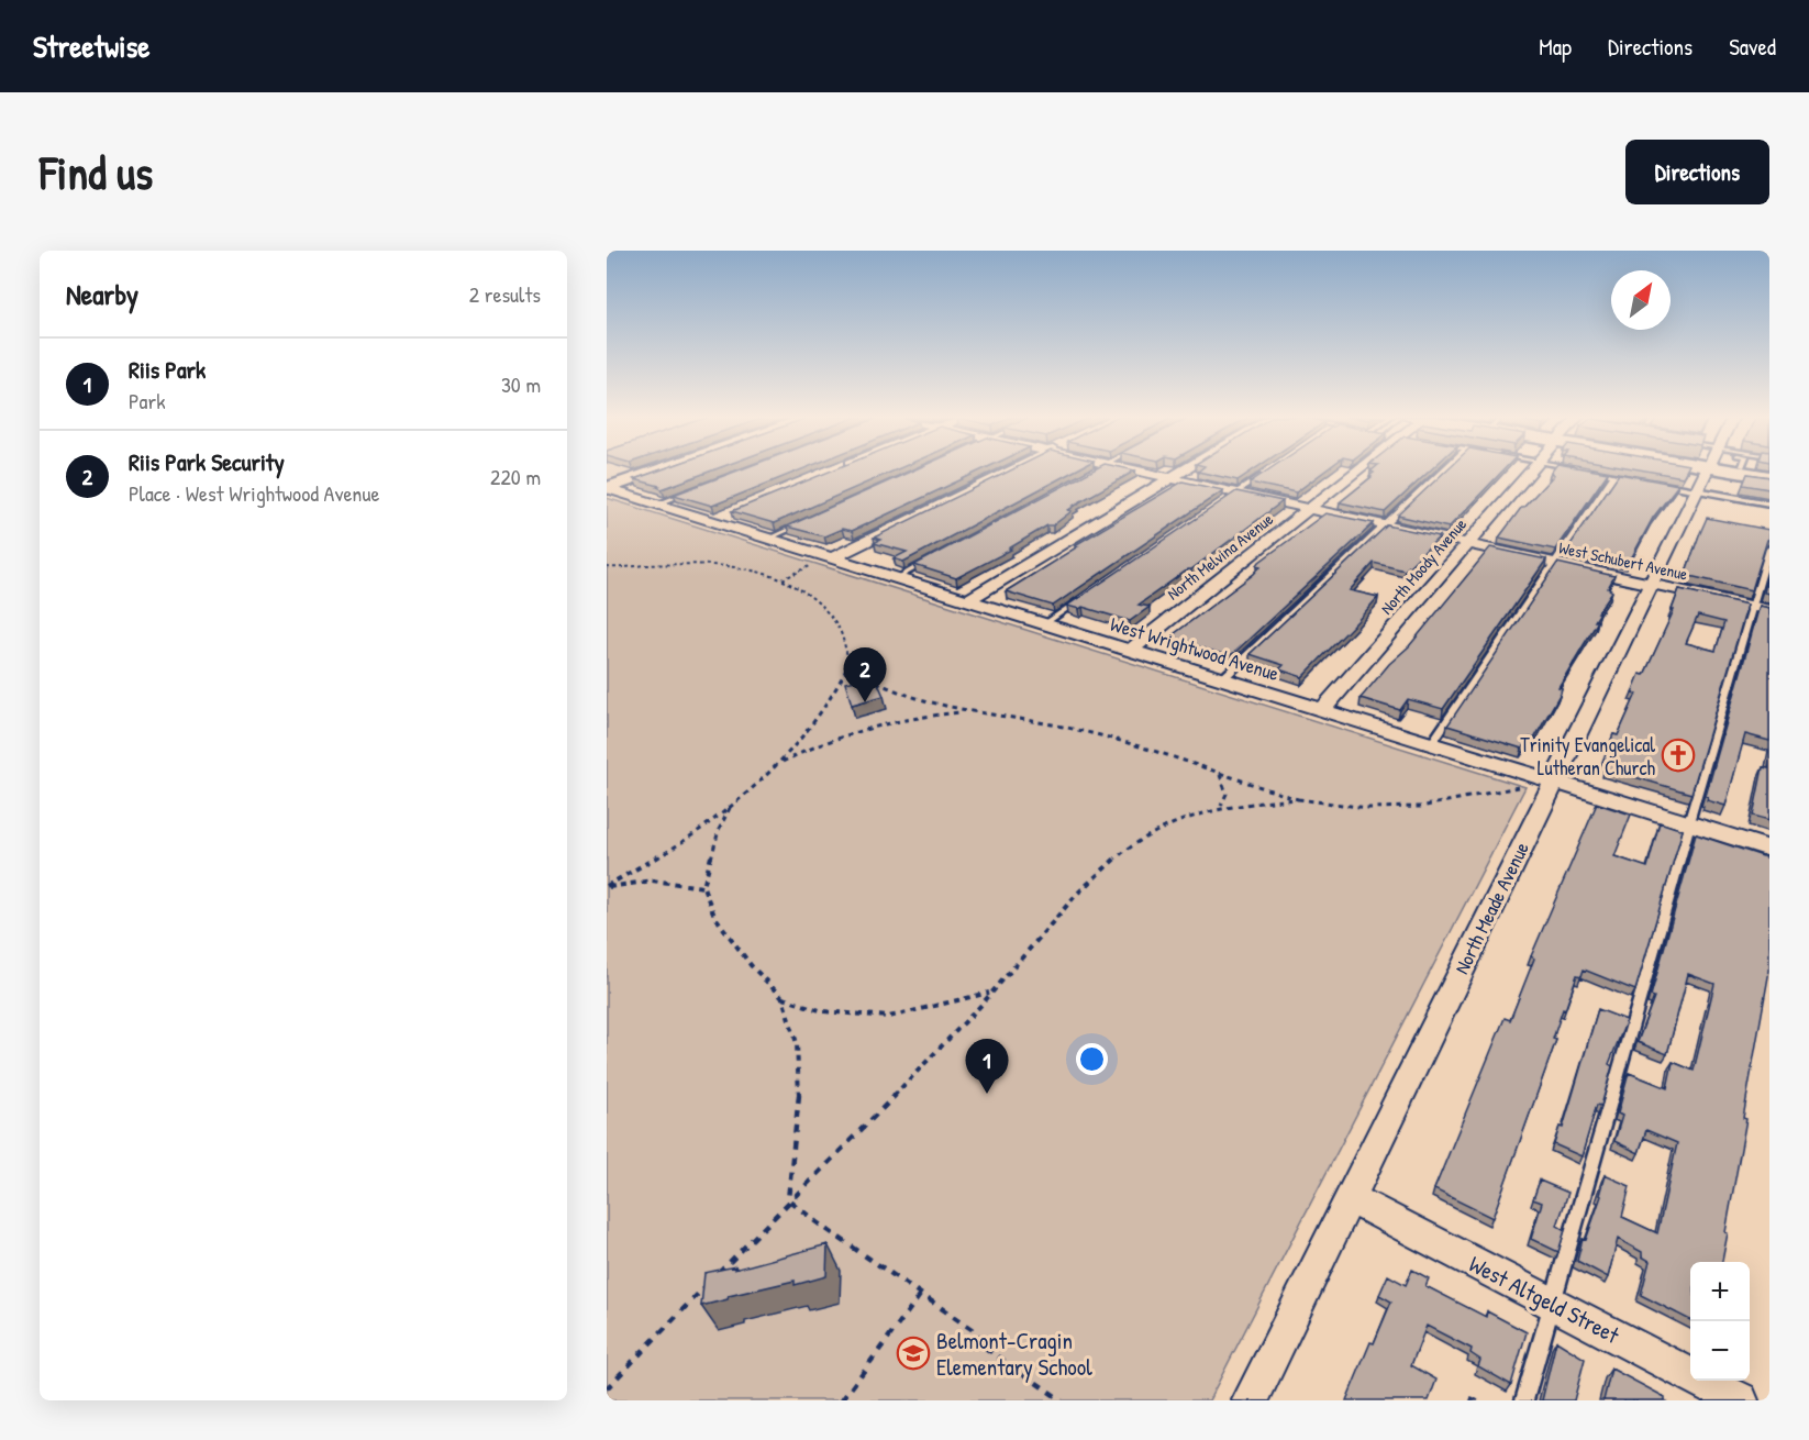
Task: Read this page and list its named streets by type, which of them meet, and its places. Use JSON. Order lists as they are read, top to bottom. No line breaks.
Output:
{"streets":{"street":["North Melvina Avenue","West Schubert Avenue","North Moody Avenue","West Wrightwood Avenue","North Meade Avenue","West Altgeld Street"]},"crossings":[["North Melvina Avenue","West Schubert Avenue"],["North Melvina Avenue","West Wrightwood Avenue"],["West Schubert Avenue","North Moody Avenue"],["West Schubert Avenue","North Meade Avenue"],["North Moody Avenue","West Wrightwood Avenue"],["West Wrightwood Avenue","North Meade Avenue"],["North Meade Avenue","West Altgeld Street"]],"places":{"church":["Trinity Evangelical Lutheran Church"],"school or university":["Belmont-Cragin Elementary School"]},"north":"top right","page":{"header":"Streetwise","nav":["Map","Directions","Saved"],"buttons":"Directions","title":"Find us","heading":["Nearby","2 results"],"list":[{"mark":"1","name":"Riis Park","note":"Park","value":"30 m"},{"mark":"2","name":"Riis Park Security","note":"Place · West Wrightwood Avenue","value":"220 m"}],"pins":["2","1"],"map_buttons":["+","−"]}}
